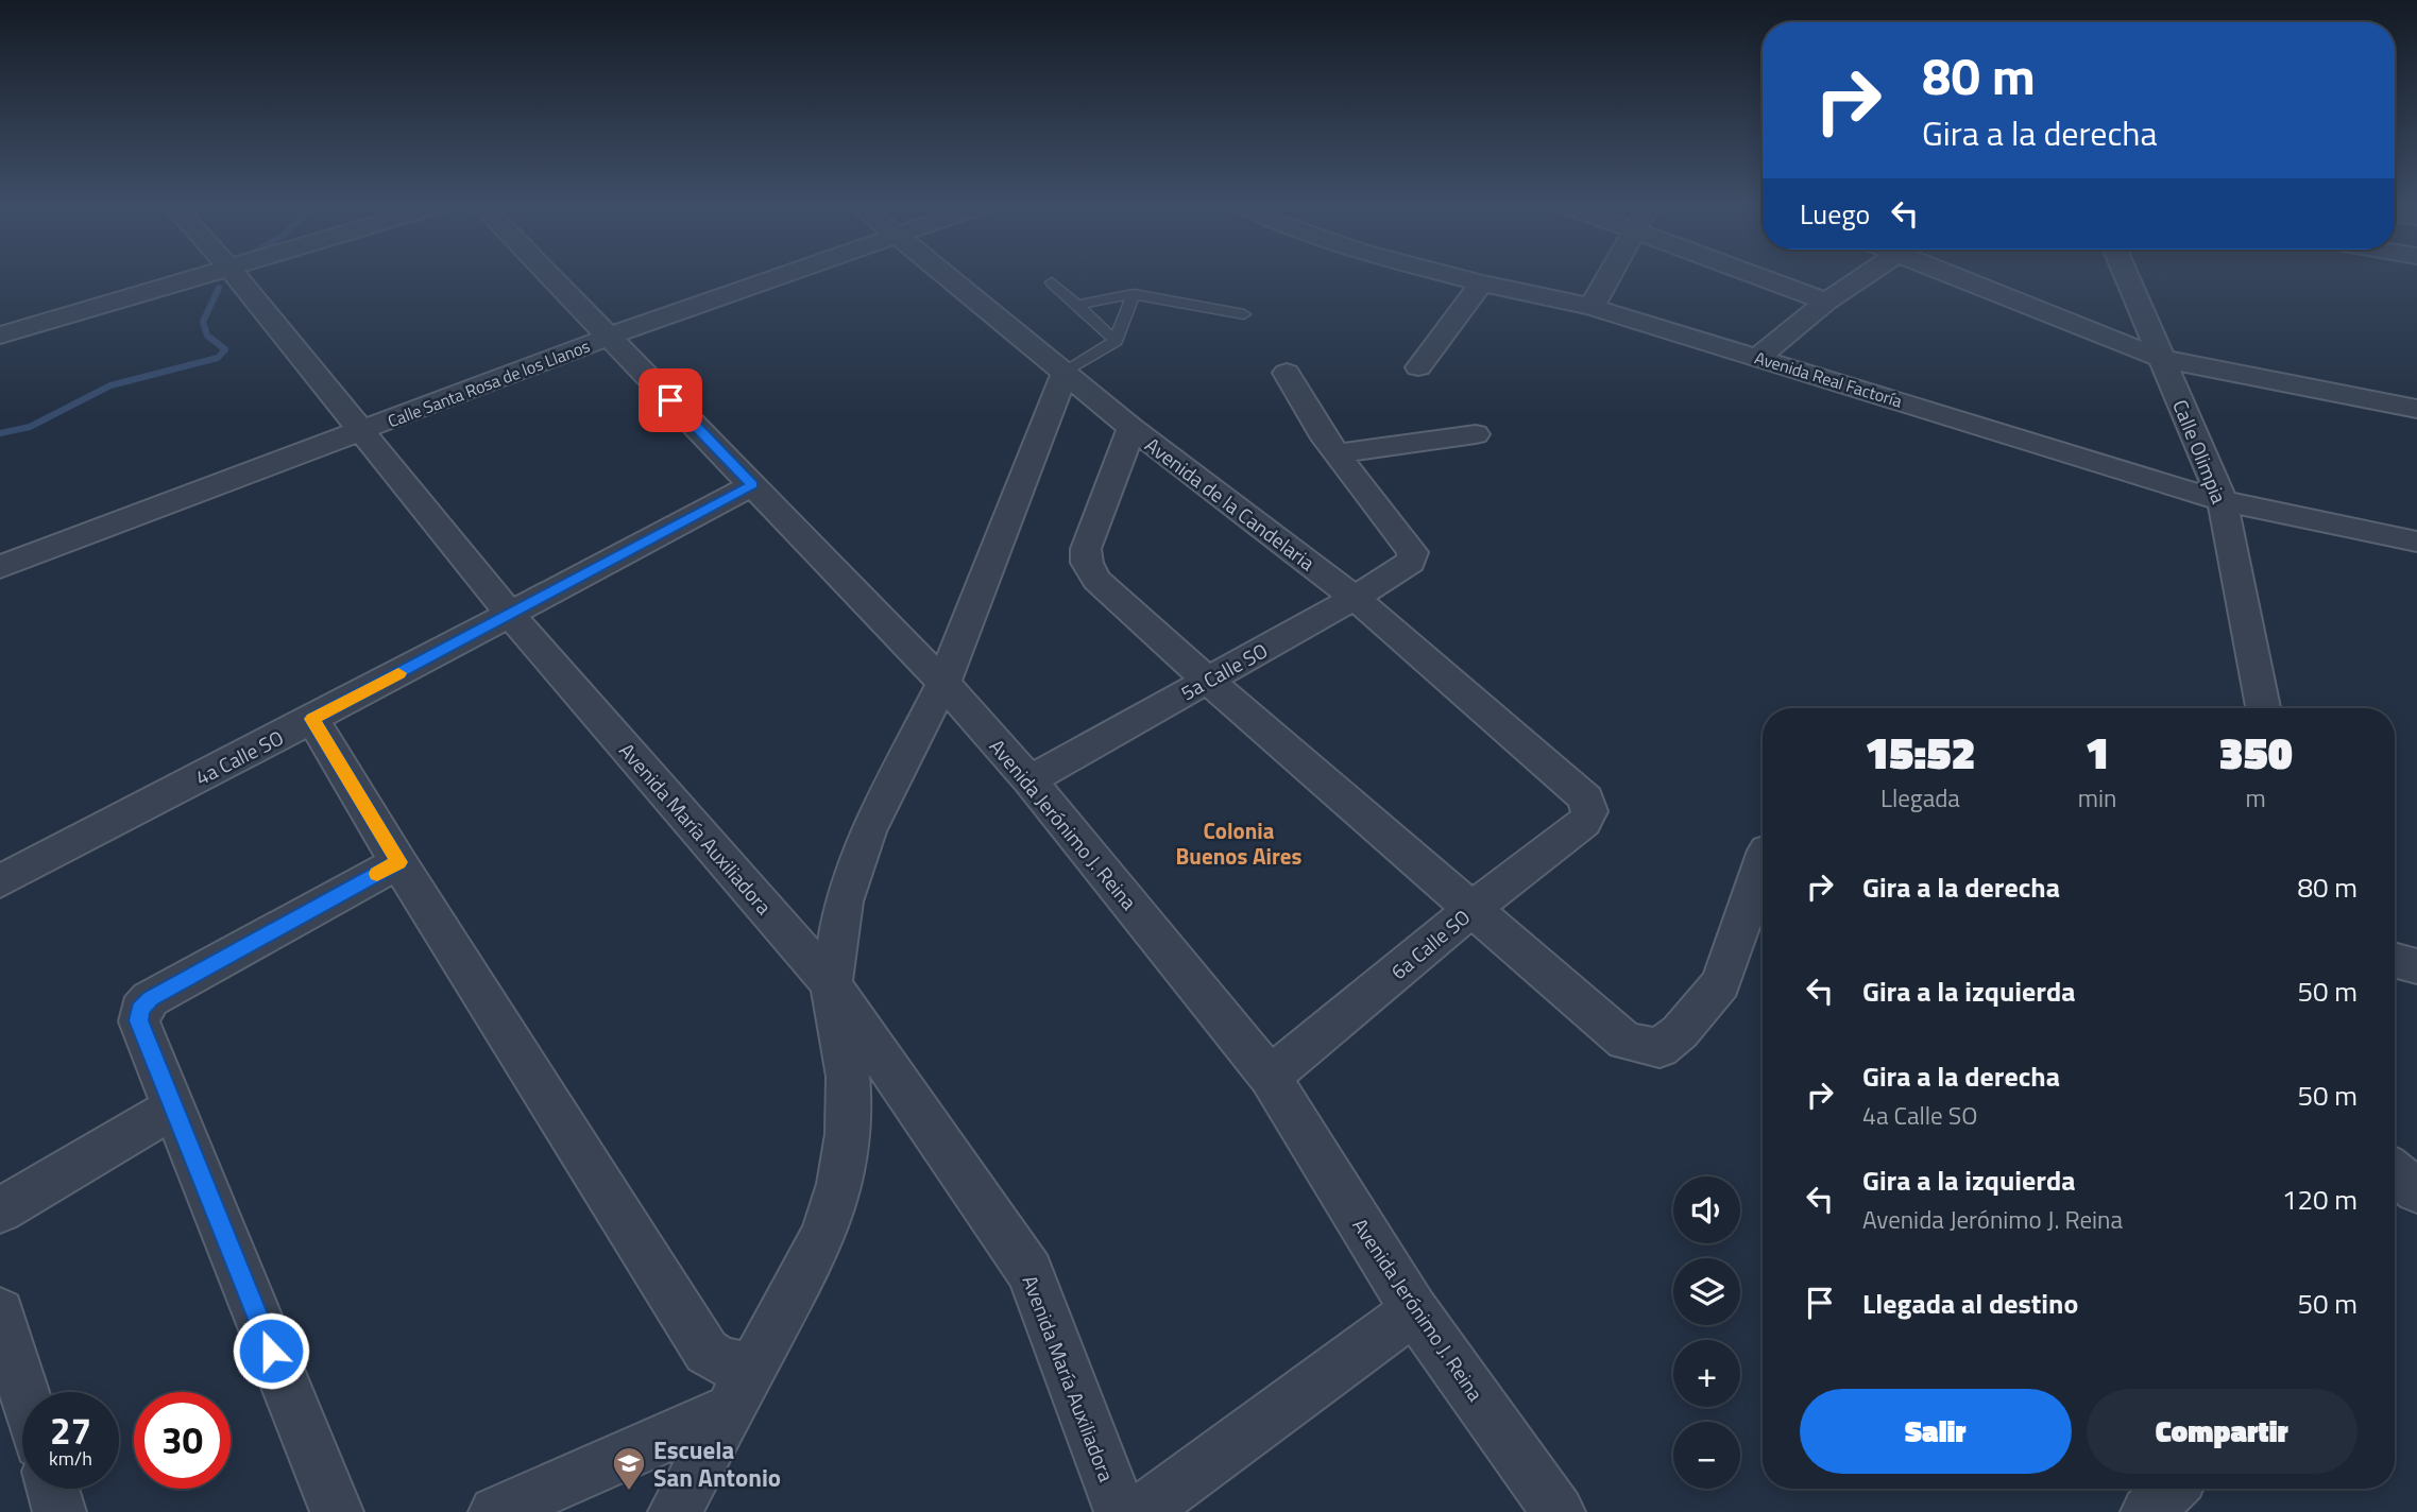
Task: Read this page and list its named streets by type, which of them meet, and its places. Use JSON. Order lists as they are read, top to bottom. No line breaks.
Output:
{"streets":{"street":["Avenida Real Factoría","Calle Santa Rosa de los Llanos","Calle Olimpia","Avenida de la Candelaria","5a Calle SO","4a Calle SO","Avenida Jerónimo J. Reina","Avenida María Auxiliadora","6a Calle SO"]},"crossings":[["Avenida Real Factoría","Calle Olimpia"],["Calle Santa Rosa de los Llanos","Avenida Jerónimo J. Reina"],["Calle Santa Rosa de los Llanos","Avenida María Auxiliadora"],["Avenida de la Candelaria","5a Calle SO"],["Avenida de la Candelaria","6a Calle SO"],["5a Calle SO","Avenida Jerónimo J. Reina"],["4a Calle SO","Avenida Jerónimo J. Reina"],["4a Calle SO","Avenida María Auxiliadora"],["Avenida Jerónimo J. Reina","6a Calle SO"]],"districts":["Colonia Buenos Aires"],"places":{"school or university":["Escuela San Antonio"]},"page":{"turn":["80 m","Gira a la derecha"],"then":"Luego","eta":["15:52","Llegada","1","min","350","m"],"list":[{"name":"Gira a la derecha","value":"80 m"},{"name":"Gira a la izquierda","value":"50 m"},{"name":"Gira a la derecha","note":"4a Calle SO","value":"50 m"},{"name":"Gira a la izquierda","note":"Avenida Jerónimo J. Reina","value":"120 m"},{"name":"Llegada al destino","value":"50 m"}],"map_buttons":["+","−"],"buttons":["Salir","Compartir"],"speed":"27 km/h","limit":"30"}}
